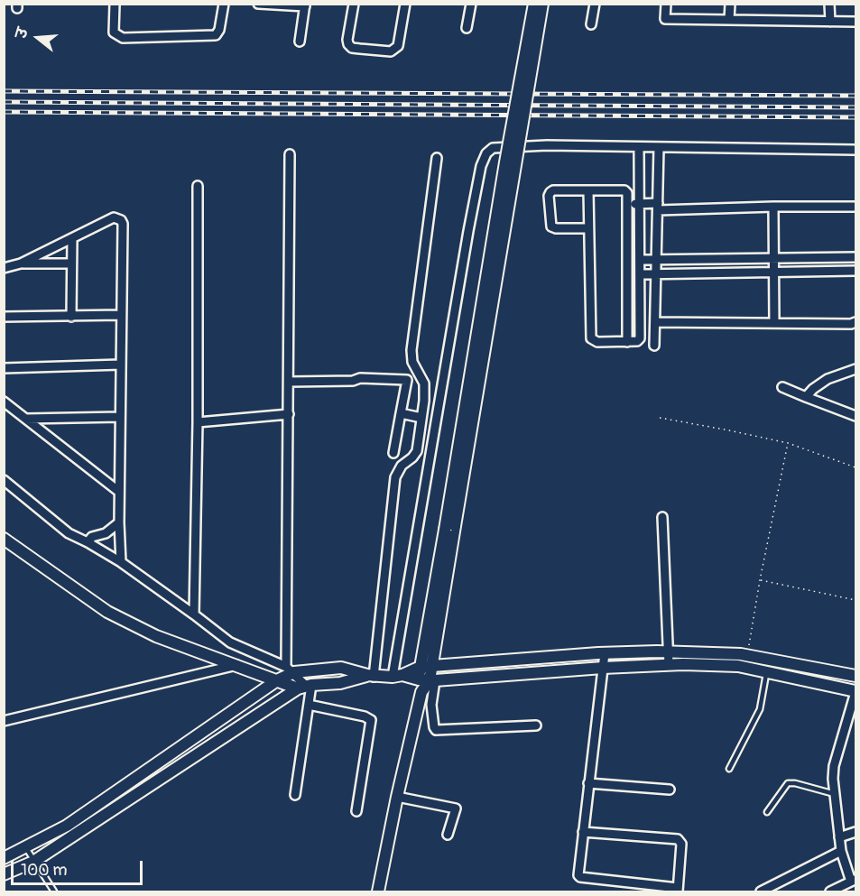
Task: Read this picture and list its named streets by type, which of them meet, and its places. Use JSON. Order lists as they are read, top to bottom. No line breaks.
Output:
{"scale_bar":"100 m","north":"left"}
